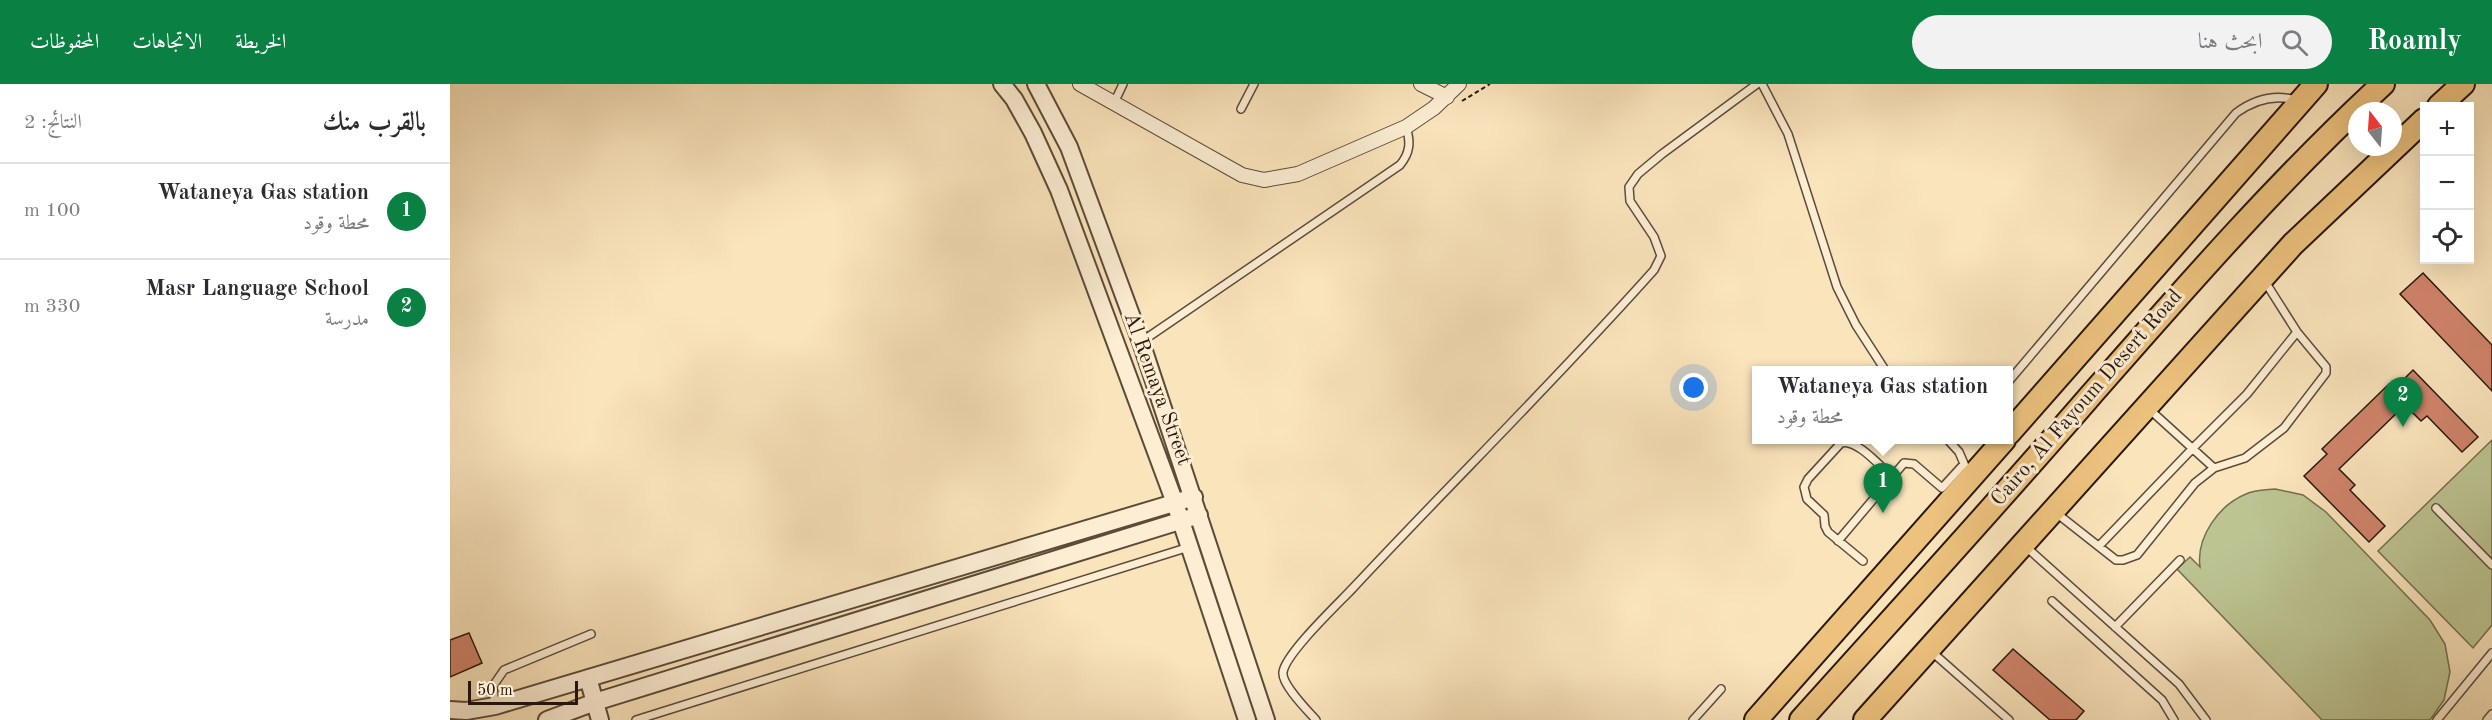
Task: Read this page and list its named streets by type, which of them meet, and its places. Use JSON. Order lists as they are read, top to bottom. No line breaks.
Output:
{"streets":{"main road":["Cairo, Al Fayoum Desert Road"],"street":["Al Remaya Street"]},"scale_bar":"50 m","north":"top","page":{"header":"Roamly","search":"ابحث هنا","nav":["الخريطة","الاتجاهات","المحفوظات"],"heading":["بالقرب منك","النتائج: 2"],"map_buttons":["+","−"],"list":[{"mark":"1","name":"Wataneya Gas station","note":"محطة وقود","value":"100 m"},{"mark":"2","name":"Masr Language School","note":"مدرسة","value":"330 m"}],"popup":["Wataneya Gas station","محطة وقود"],"pins":["2","1"],"scale":"50 m"}}
